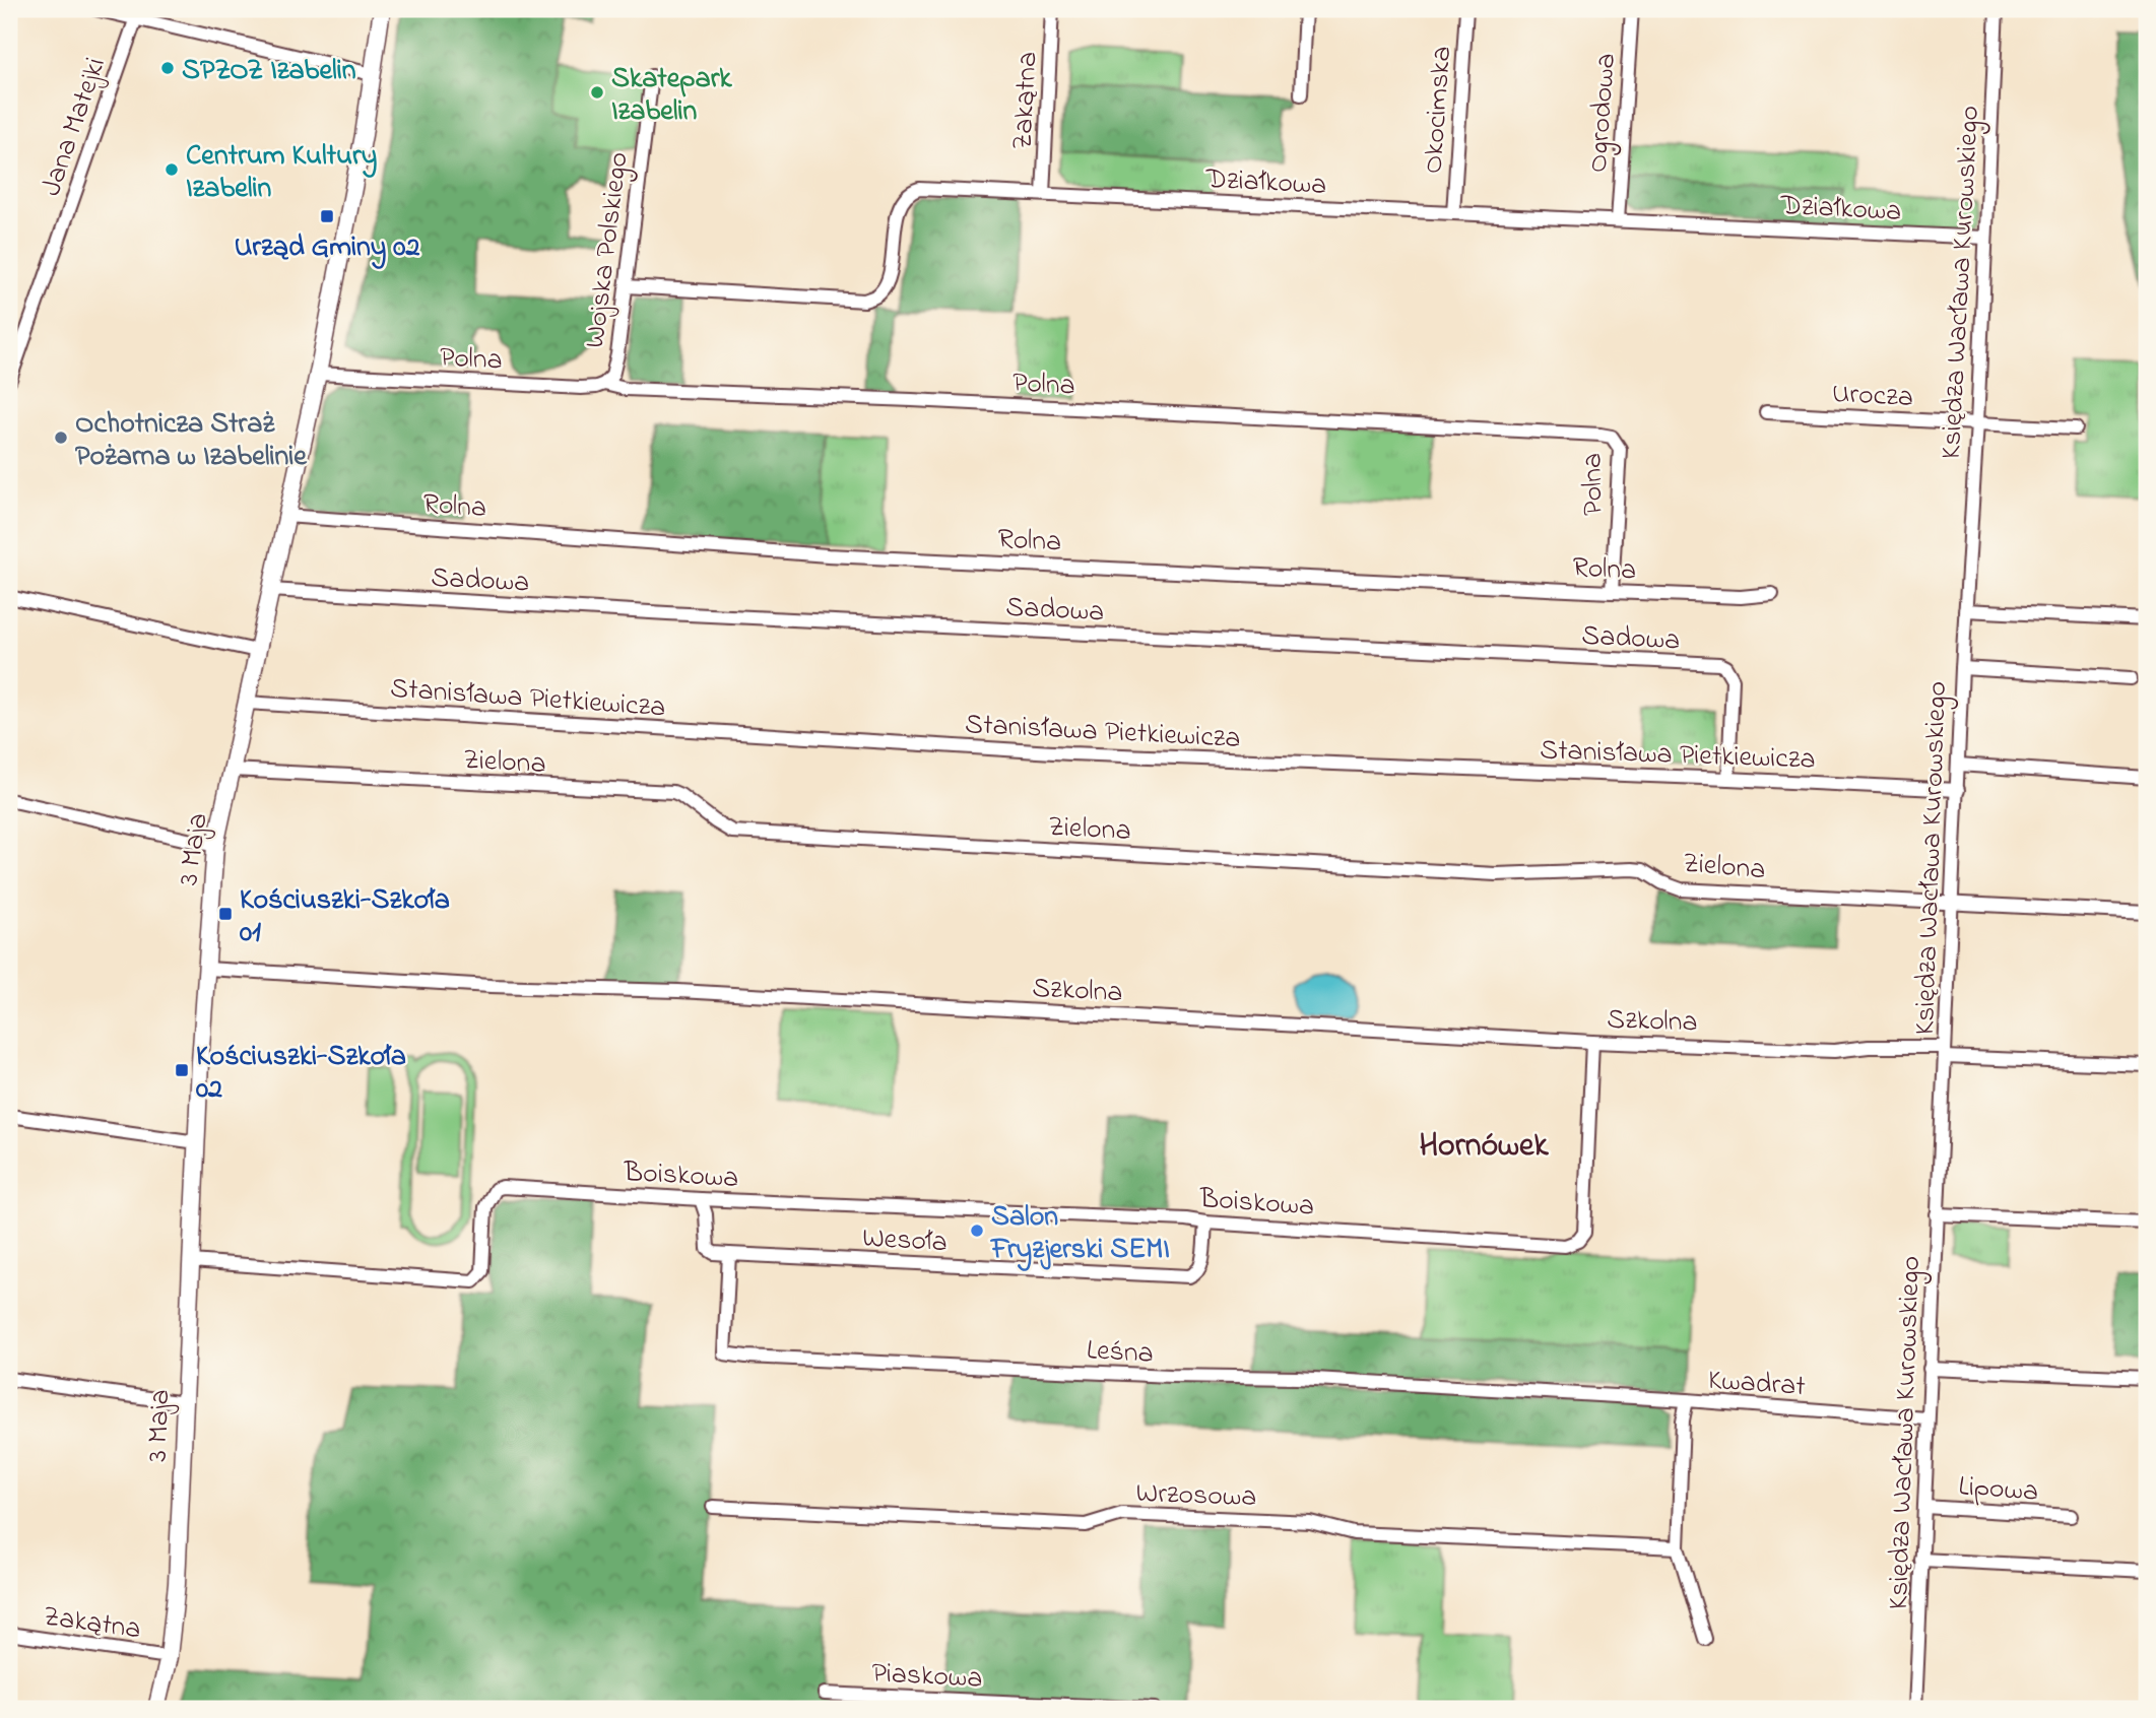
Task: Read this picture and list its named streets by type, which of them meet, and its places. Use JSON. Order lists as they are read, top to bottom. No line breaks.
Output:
{"streets":{"street":["Zakątna","Okocimska","Ogrodowa","Jana Matejki","Działkowa","Wojska Polskiego","Księdza Wacława Kurowskiego","Polna","Urocza","Rolna","Sadowa","Stanisława Pietkiewicza","Zielona","3 Maja","Szkolna","Boiskowa","Wesoła","Leśna","Kwadrat","Lipowa","Wrzosowa","Piaskowa"]},"crossings":[["Zakątna","Działkowa"],["Zakątna","3 Maja"],["Okocimska","Działkowa"],["Ogrodowa","Działkowa"],["Działkowa","Wojska Polskiego"],["Działkowa","Księdza Wacława Kurowskiego"],["Wojska Polskiego","Polna"],["Księdza Wacława Kurowskiego","Urocza"],["Księdza Wacława Kurowskiego","Stanisława Pietkiewicza"],["Księdza Wacława Kurowskiego","Zielona"],["Księdza Wacława Kurowskiego","Szkolna"],["Księdza Wacława Kurowskiego","Kwadrat"],["Księdza Wacława Kurowskiego","Lipowa"],["Polna","Rolna"],["Polna","3 Maja"],["Rolna","3 Maja"],["Sadowa","Stanisława Pietkiewicza"],["Sadowa","3 Maja"],["Stanisława Pietkiewicza","3 Maja"],["Zielona","3 Maja"],["3 Maja","Szkolna"],["3 Maja","Boiskowa"],["Szkolna","Boiskowa"],["Boiskowa","Wesoła"],["Wesoła","Leśna"],["Leśna","Kwadrat"],["Kwadrat","Wrzosowa"]],"districts":["Hornówek"],"places":{"other":["SPZOZ Izabelin","Skatepark Izabelin","Centrum Kultury Izabelin","Ochotnicza Straż Pożarna w Izabelinie","Salon Fryzjerski SEMI"],"transit":["Urząd Gminy 02","Kościuszki-Szkoła 01","Kościuszki-Szkoła 02"]}}
